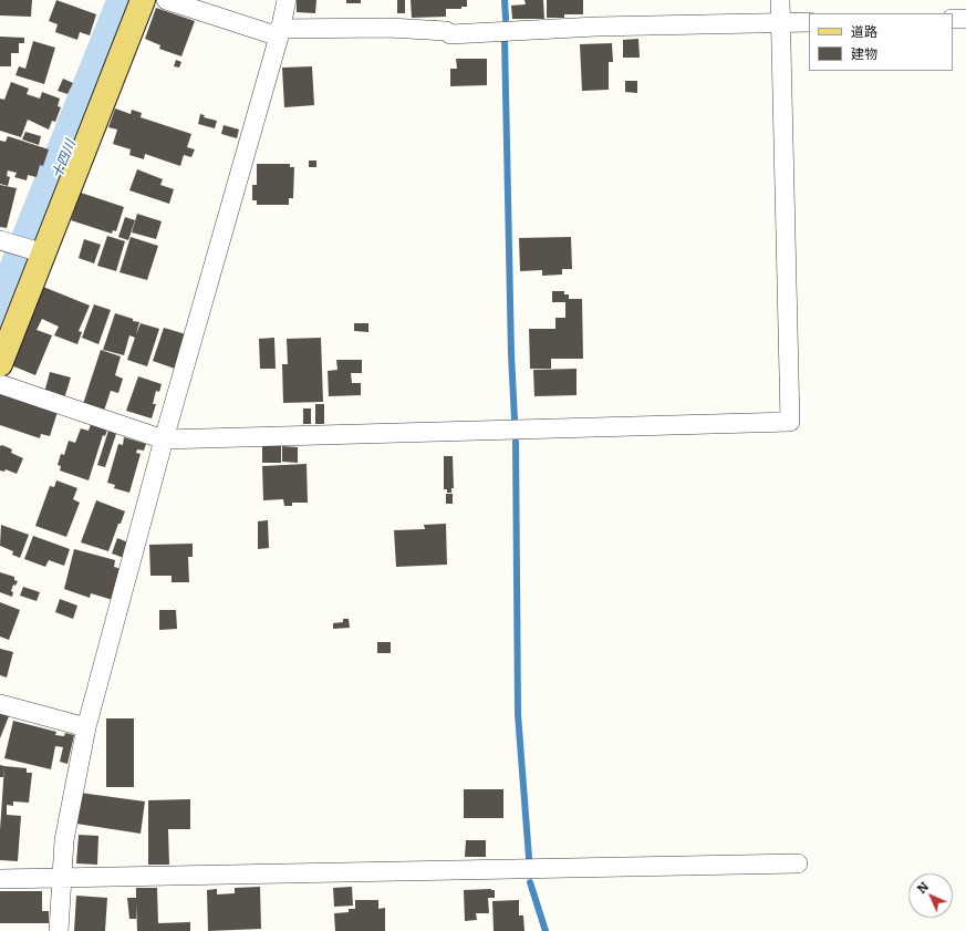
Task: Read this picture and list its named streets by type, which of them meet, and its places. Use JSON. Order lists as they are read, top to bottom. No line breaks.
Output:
{"water":["十四川"],"legend":["道路","建物"],"north":"top left"}
